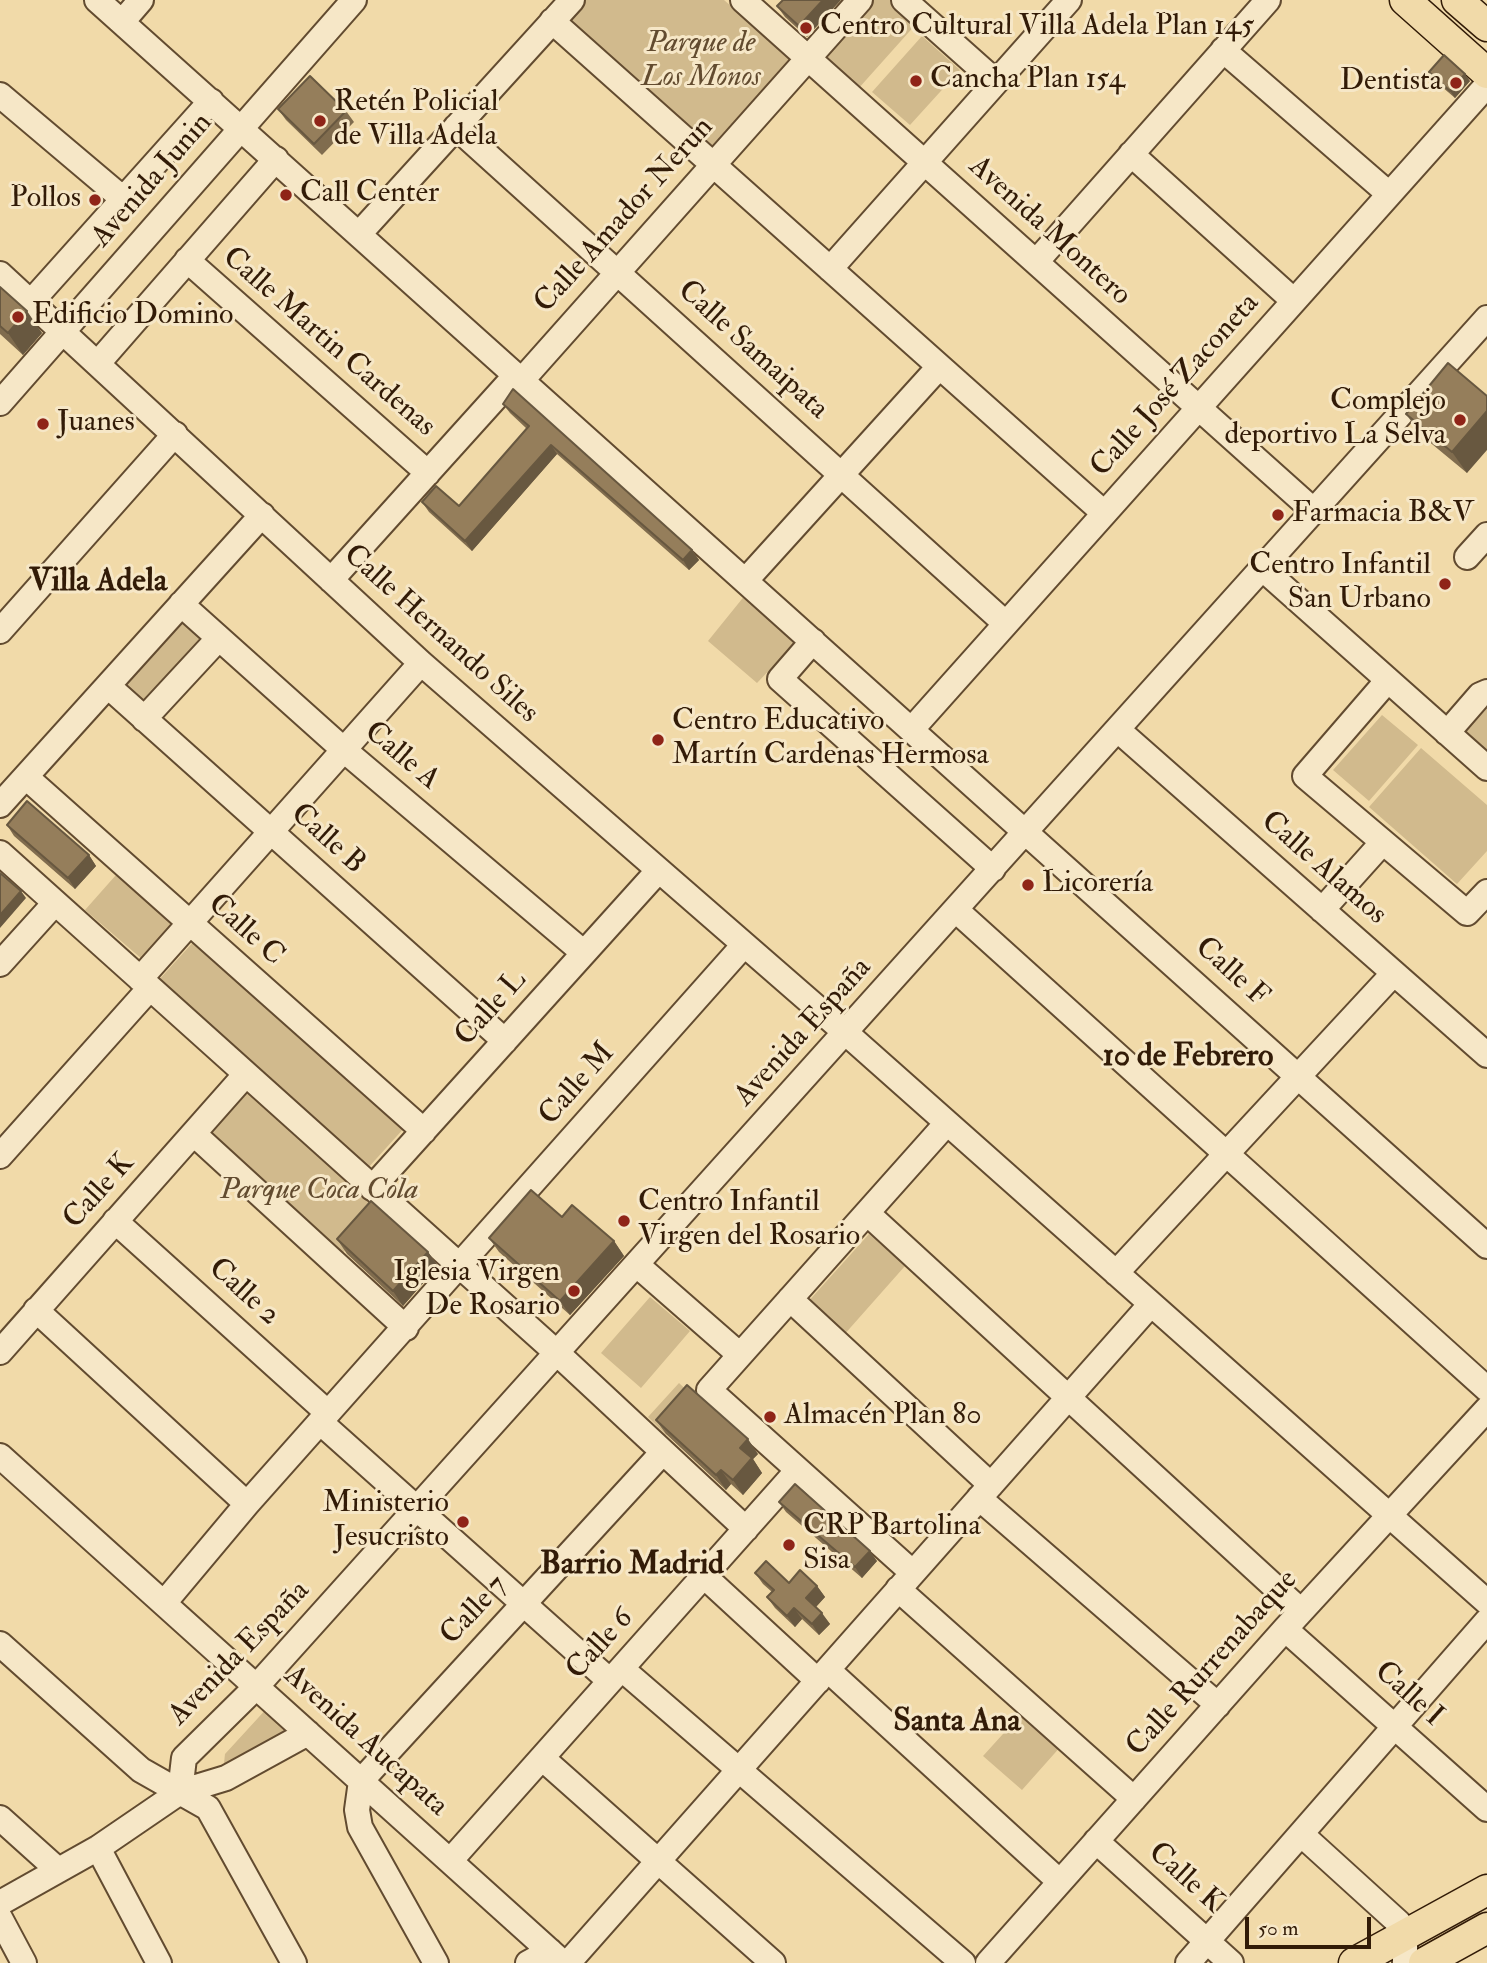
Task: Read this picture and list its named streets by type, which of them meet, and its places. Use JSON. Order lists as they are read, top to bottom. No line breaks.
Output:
{"streets":{"street":["Avenida Junin","Calle Amador Nerun","Avenida Montero","Calle Martin Cardenas","Calle Samaipata","Calle José Zaconeta","Calle Hernando Siles","Calle A","Calle B","Calle Alamos","Calle C","Calle F","Calle L","Avenida España","Calle M","Calle K","Calle 2","Calle 7","Calle 6","Calle Rurrenabaque","Calle I","Avenida Aucapata"]},"crossings":[["Avenida Junin","Calle Hernando Siles"],["Avenida Junin","Calle F"],["Calle Amador Nerun","Avenida Montero"],["Calle Amador Nerun","Calle Martin Cardenas"],["Calle Amador Nerun","Calle Samaipata"],["Calle Amador Nerun","Calle Hernando Siles"],["Calle Amador Nerun","Calle F"],["Avenida Montero","Calle José Zaconeta"],["Avenida Montero","Avenida España"],["Calle Samaipata","Calle José Zaconeta"],["Calle José Zaconeta","Calle F"],["Calle Hernando Siles","Calle L"],["Calle Hernando Siles","Avenida España"],["Calle Hernando Siles","Calle M"],["Calle Hernando Siles","Calle Rurrenabaque"],["Calle A","Calle L"],["Calle B","Calle L"],["Calle Alamos","Avenida España"],["Calle C","Calle L"],["Calle F","Avenida España"],["Avenida España","Calle 2"],["Avenida España","Avenida Aucapata"],["Calle M","Calle 2"],["Calle M","Avenida Aucapata"],["Calle K","Calle 2"],["Calle K","Calle Rurrenabaque"],["Calle 2","Calle 7"],["Calle 2","Calle 6"],["Calle 7","Avenida Aucapata"],["Calle 6","Avenida Aucapata"],["Calle Rurrenabaque","Calle I"]],"districts":["Villa Adela","10 de Febrero","Barrio Madrid","Santa Ana"],"parks":["Parque de Los Monos","Parque Coca Cola"],"places":["Centro Cultural Villa Adela Plan 145","Cancha Plan 154","Dentista","Retén Policial de Villa Adela","Call Center","Pollos","Edificio Domino","Complejo deportivo La Selva","Juanes","Farmacia B&V","Centro Infantil San Urbano","Centro Educativo Martín Cardenas Hermosa","Licorería","Centro Infantil Virgen del Rosario","Iglesia Virgen De Rosario","Almacén Plan 80","Ministerio Jesucristo","CRP Bartolina Sisa"],"scale_bar":"50 m"}
